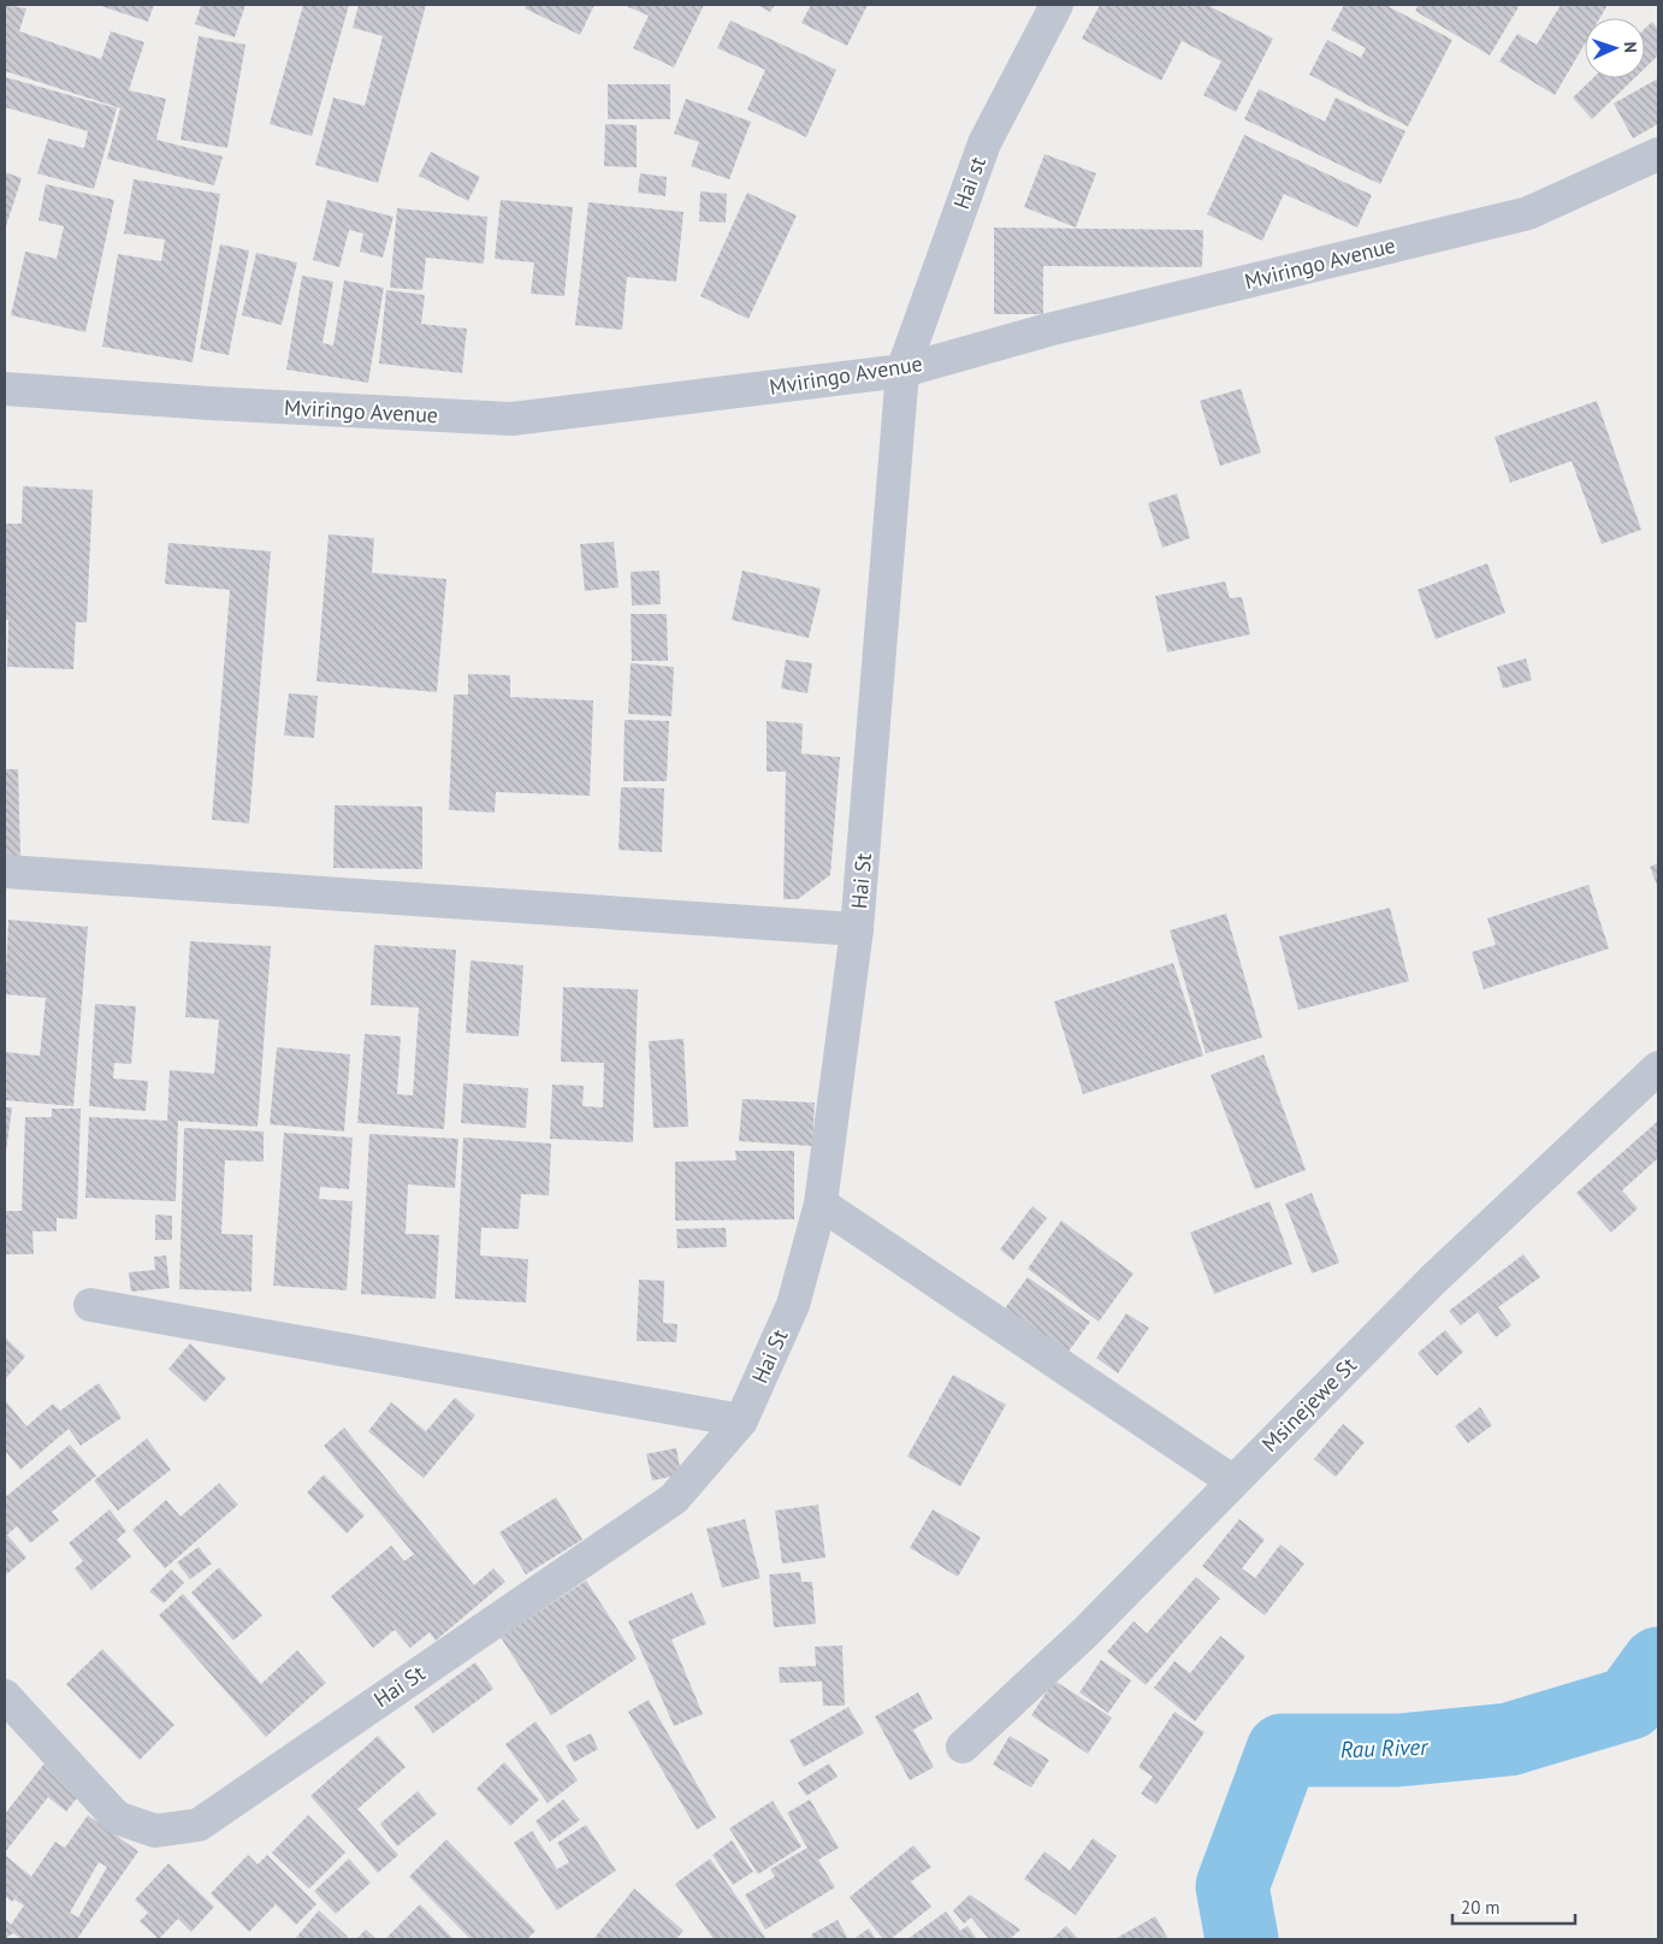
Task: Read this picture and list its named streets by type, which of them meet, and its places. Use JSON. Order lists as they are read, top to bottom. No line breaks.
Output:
{"streets":{"street":["Hai st","Mviringo Avenue","Hai St","Msinejewe St"]},"crossings":[["Hai st","Mviringo Avenue"],["Hai st","Hai St"],["Mviringo Avenue","Hai St"]],"water":["Rau River"],"scale_bar":"20 m","north":"right"}
